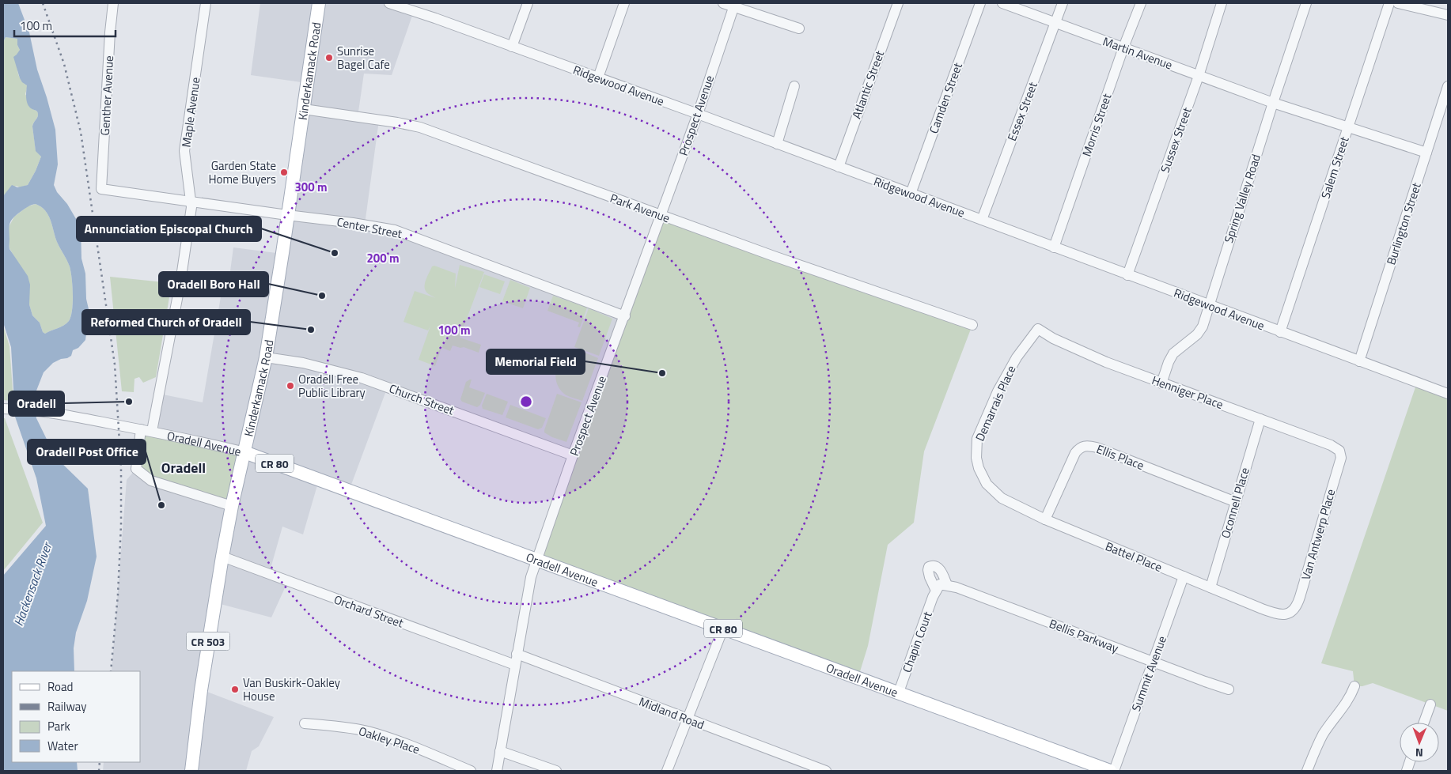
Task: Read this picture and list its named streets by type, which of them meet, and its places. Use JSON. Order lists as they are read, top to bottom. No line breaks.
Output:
{"streets":{"main road":["Kinderkamack Road","Oradell Avenue","CR 80","CR 503"],"street":["Martin Avenue","Atlantic Street","Ridgewood Avenue","Genther Avenue","Camden Street","Essex Street","Maple Avenue","Prospect Avenue","Morris Street","Sussex Street","Salem Street","Spring Valley Road","Park Avenue","Burlington Street","Center Street","Henniger Place","Church Street","Demarrais Place","Ellis Place","Oconnell Place","Van Antwerp Place","Battel Place","Orchard Street","Bellis Parkway","Chapin Court","Summit Avenue","Midland Road","Oakley Place"]},"crossings":[["Martin Avenue","Essex Street"],["Martin Avenue","Morris Street"],["Martin Avenue","Sussex Street"],["Martin Avenue","Salem Street"],["Martin Avenue","Spring Valley Road"],["Martin Avenue","Burlington Street"],["Kinderkamack Road","Park Avenue"],["Kinderkamack Road","Center Street"],["Kinderkamack Road","Church Street"],["Kinderkamack Road","Oradell Avenue"],["Kinderkamack Road","Orchard Street"],["Atlantic Street","Ridgewood Avenue"],["Ridgewood Avenue","Camden Street"],["Ridgewood Avenue","Essex Street"],["Ridgewood Avenue","Prospect Avenue"],["Ridgewood Avenue","Morris Street"],["Ridgewood Avenue","Sussex Street"],["Ridgewood Avenue","Salem Street"],["Ridgewood Avenue","Spring Valley Road"],["Ridgewood Avenue","Burlington Street"],["Genther Avenue","Center Street"],["Maple Avenue","Center Street"],["Maple Avenue","Oradell Avenue"],["Prospect Avenue","Park Avenue"],["Prospect Avenue","Center Street"],["Prospect Avenue","Church Street"],["Prospect Avenue","Oradell Avenue"],["Prospect Avenue","Orchard Street"],["Prospect Avenue","Midland Road"],["Spring Valley Road","Henniger Place"],["Henniger Place","Demarrais Place"],["Henniger Place","Oconnell Place"],["Henniger Place","Van Antwerp Place"],["Demarrais Place","Battel Place"],["Oradell Avenue","Chapin Court"],["Ellis Place","Oconnell Place"],["Ellis Place","Battel Place"],["Oconnell Place","Battel Place"],["Van Antwerp Place","Battel Place"],["Battel Place","Summit Avenue"],["Bellis Parkway","Chapin Court"],["Bellis Parkway","Summit Avenue"]],"districts":["Oradell"],"water":["Hackensack River"],"places":["Sunrise Bagel Cafe","Garden State Home Buyers","Annunciation Episcopal Church","Oradell Boro Hall","Reformed Church of Oradell","Memorial Field","Oradell Free Public Library","Oradell","Oradell Post Office","Van Buskirk-Oakley House"],"legend":["Road","Railway","Park","Water"],"scale_bar":"100 m","north":"bottom","rings":["300 m","200 m","100 m"]}
